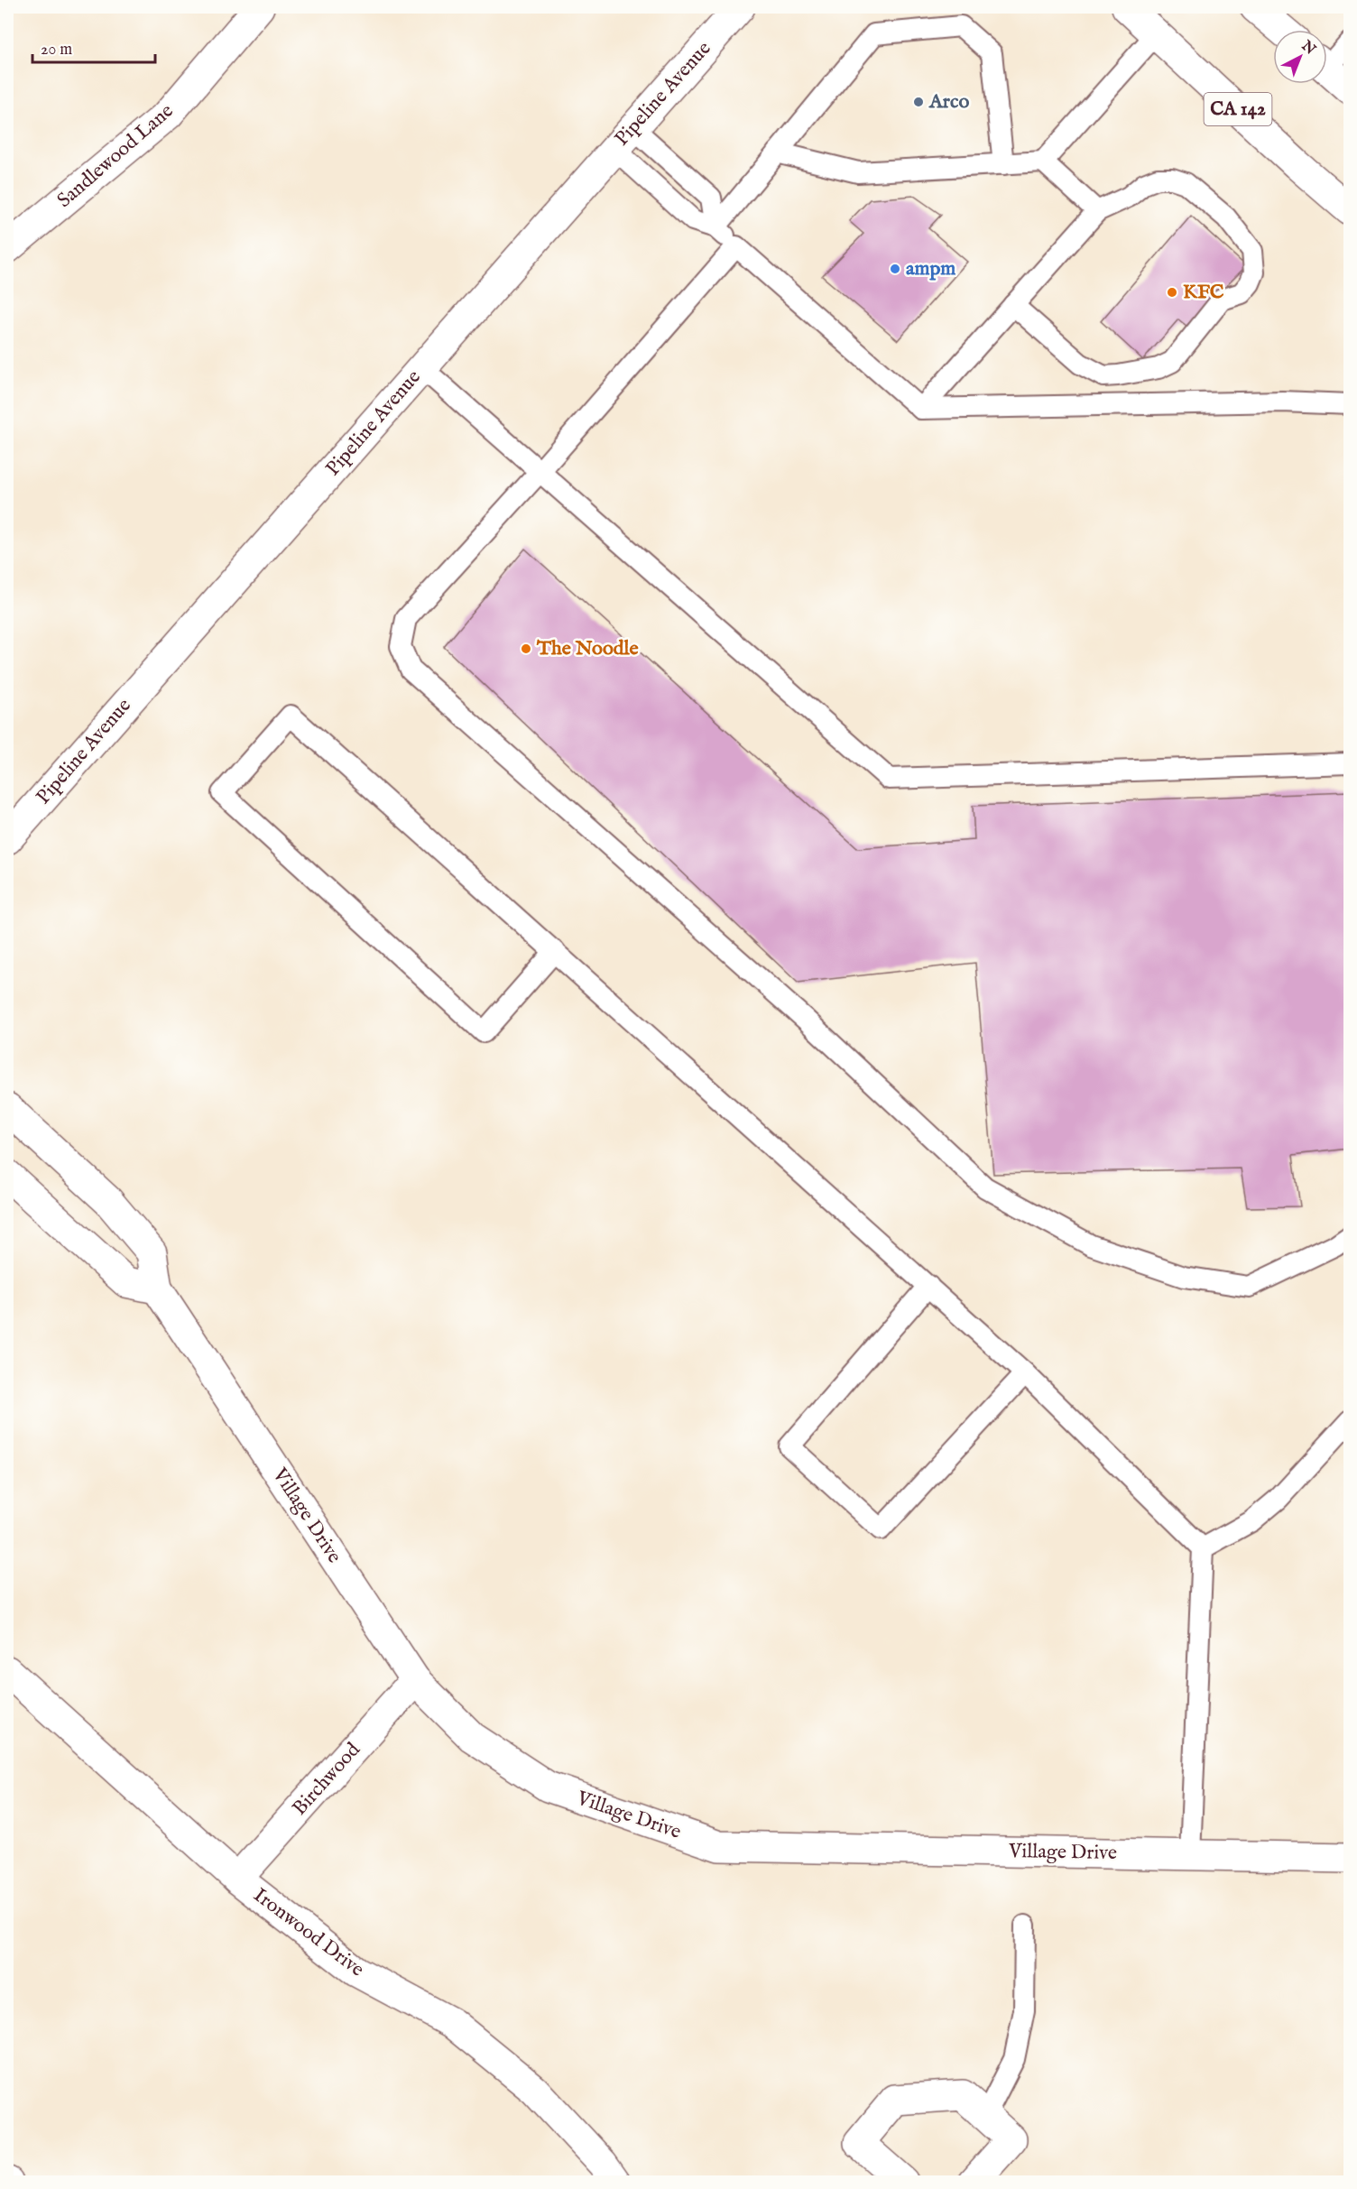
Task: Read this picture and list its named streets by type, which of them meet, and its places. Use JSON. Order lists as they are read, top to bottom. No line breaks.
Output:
{"streets":{"street":["Pipeline Avenue","CA 142","Sandlewood Lane","Village Drive","Birchwood","Ironwood Drive"]},"crossings":[["Village Drive","Birchwood"],["Birchwood","Ironwood Drive"]],"places":["Arco","ampm","KFC","The Noodle"],"scale_bar":"20 m","north":"top right"}
